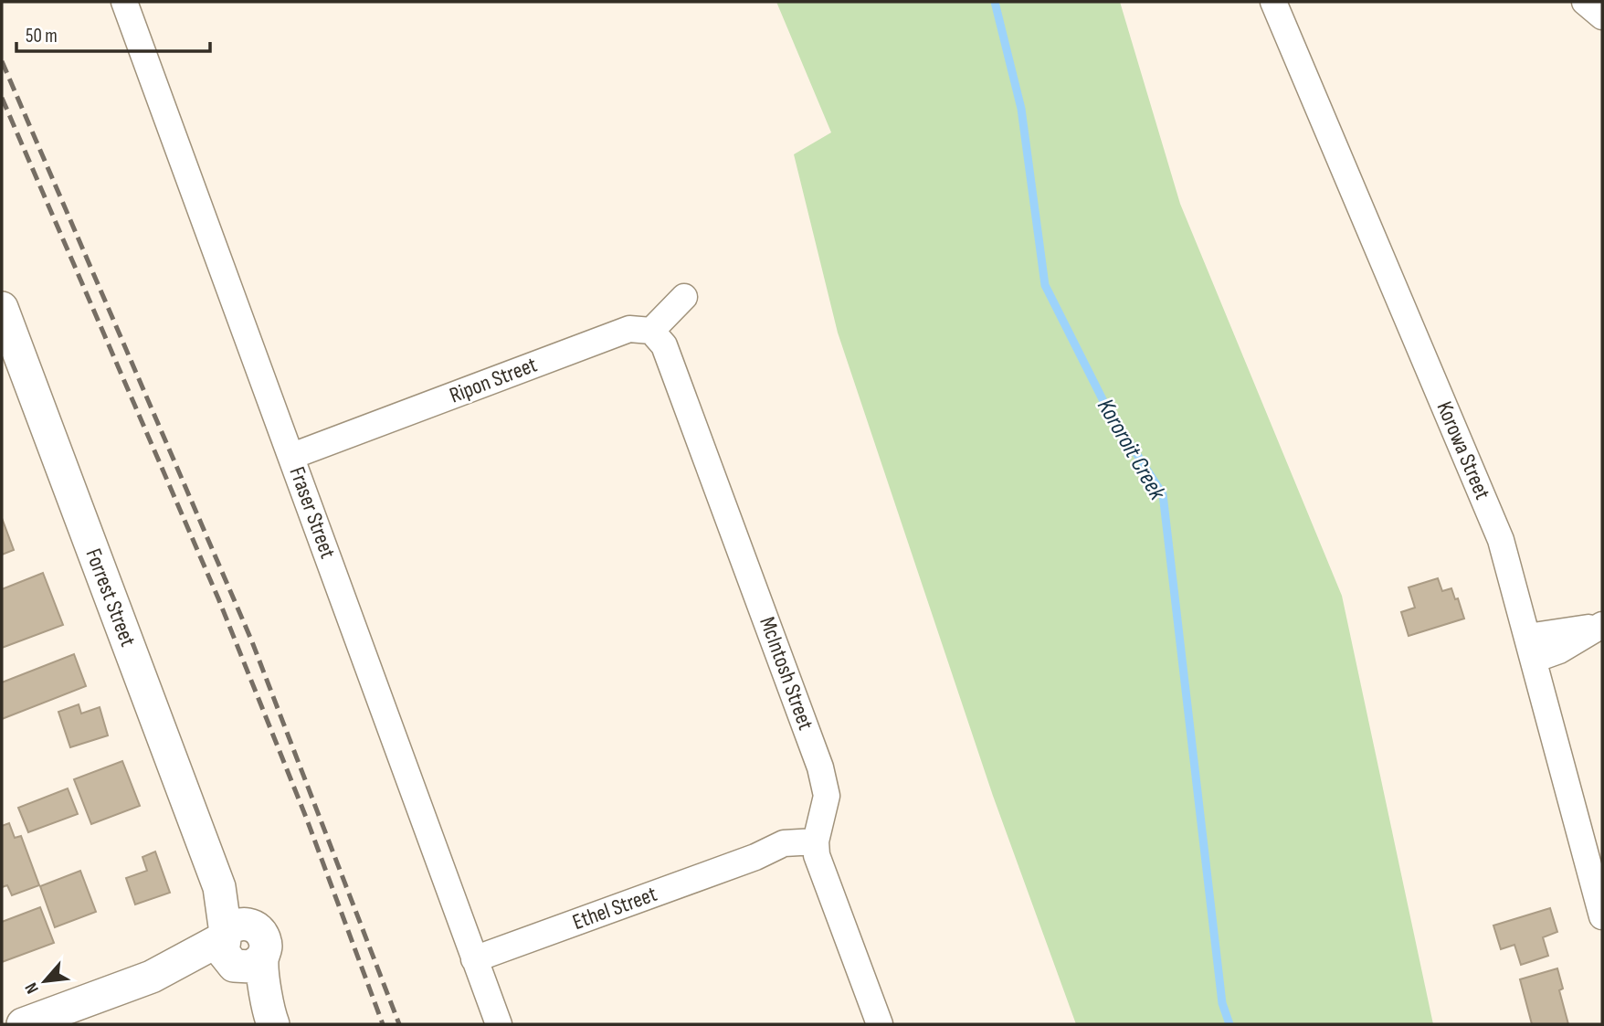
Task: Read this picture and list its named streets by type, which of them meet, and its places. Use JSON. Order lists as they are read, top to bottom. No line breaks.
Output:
{"streets":{"street":["Ripon Street","Korowa Street","Fraser Street","Forrest Street","McIntosh Street","Ethel Street"]},"crossings":[["Ripon Street","Fraser Street"],["Ripon Street","McIntosh Street"],["Fraser Street","Ethel Street"],["McIntosh Street","Ethel Street"]],"water":["Kororoit Creek"],"scale_bar":"50 m","north":"bottom left"}
